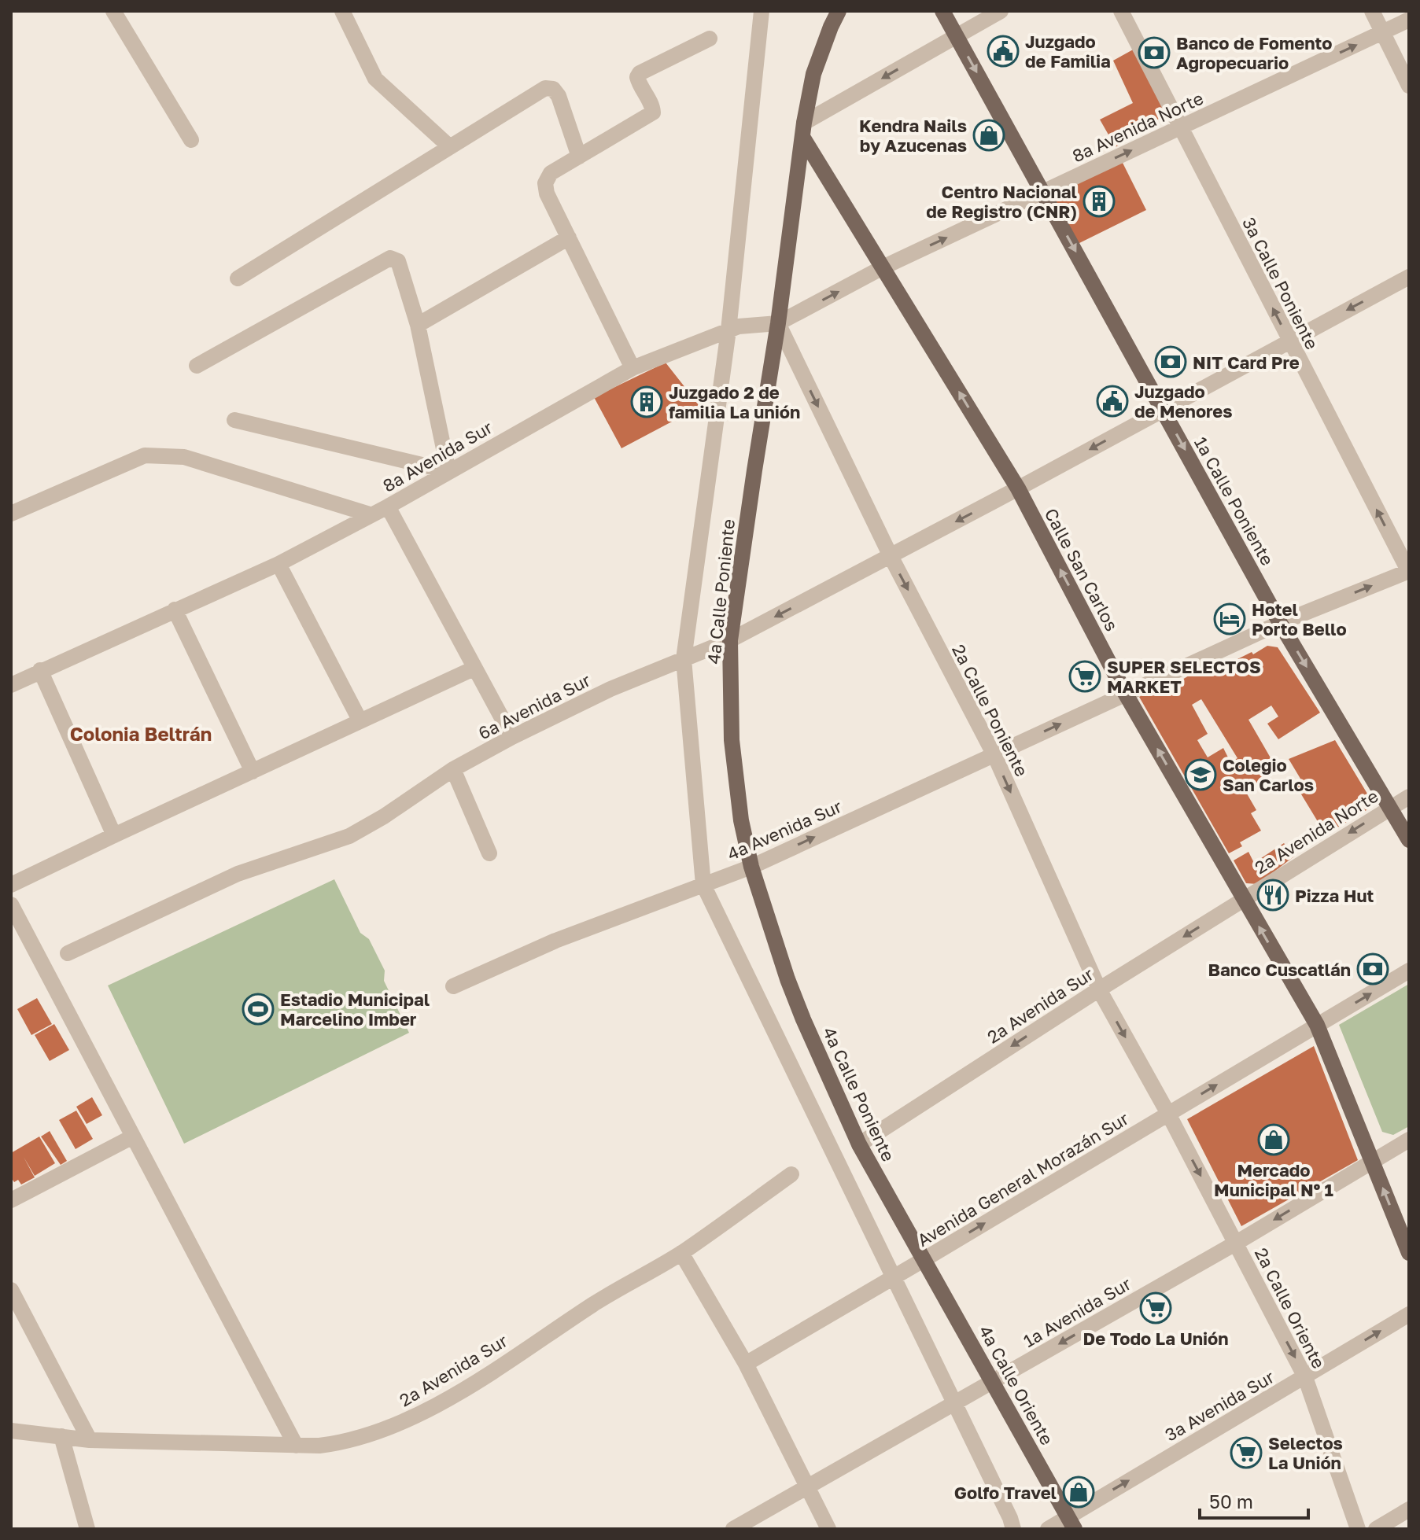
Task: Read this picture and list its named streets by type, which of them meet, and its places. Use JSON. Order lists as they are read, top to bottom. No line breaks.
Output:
{"streets":{"main road":["1ª Calle Poniente","Calle San Carlos","4ª Calle Poniente","4ª Calle Oriente"],"street":["8ª Avenida Norte","3ª Calle Poniente","8ª Avenida Sur","6ª Avenida Sur","2ª Calle Poniente","4ª Avenida Sur","2ª Avenida Norte","2ª Avenida Sur","Avenida General Morazán Sur","2ª Calle Oriente","1ª Avenida Sur","3ª Avenida Sur"]},"crossings":[["8ª Avenida Norte","3ª Calle Poniente"],["8ª Avenida Norte","8ª Avenida Sur"],["8ª Avenida Norte","1ª Calle Poniente"],["8ª Avenida Norte","Calle San Carlos"],["3ª Calle Poniente","6ª Avenida Sur"],["3ª Calle Poniente","4ª Avenida Sur"],["8ª Avenida Sur","Calle San Carlos"],["8ª Avenida Sur","4ª Calle Poniente"],["8ª Avenida Sur","2ª Calle Poniente"],["1ª Calle Poniente","6ª Avenida Sur"],["1ª Calle Poniente","4ª Avenida Sur"],["1ª Calle Poniente","2ª Avenida Norte"],["Calle San Carlos","4ª Calle Poniente"],["Calle San Carlos","6ª Avenida Sur"],["Calle San Carlos","4ª Avenida Sur"],["Calle San Carlos","2ª Avenida Norte"],["Calle San Carlos","2ª Avenida Sur"],["Calle San Carlos","Avenida General Morazán Sur"],["Calle San Carlos","1ª Avenida Sur"],["4ª Calle Poniente","6ª Avenida Sur"],["4ª Calle Poniente","2ª Calle Poniente"],["4ª Calle Poniente","4ª Avenida Sur"],["4ª Calle Poniente","2ª Avenida Sur"],["4ª Calle Poniente","Avenida General Morazán Sur"],["4ª Calle Poniente","4ª Calle Oriente"],["6ª Avenida Sur","2ª Calle Poniente"],["2ª Calle Poniente","4ª Avenida Sur"],["2ª Calle Poniente","2ª Avenida Sur"],["2ª Calle Poniente","Avenida General Morazán Sur"],["2ª Calle Poniente","2ª Calle Oriente"],["2ª Avenida Norte","2ª Avenida Sur"],["Avenida General Morazán Sur","2ª Calle Oriente"],["Avenida General Morazán Sur","4ª Calle Oriente"],["2ª Calle Oriente","1ª Avenida Sur"],["2ª Calle Oriente","3ª Avenida Sur"],["1ª Avenida Sur","4ª Calle Oriente"],["4ª Calle Oriente","3ª Avenida Sur"]],"one_way":["8ª Avenida Norte","3ª Calle Poniente","1ª Calle Poniente","Calle San Carlos","6ª Avenida Sur","2ª Calle Poniente","4ª Avenida Sur","2ª Avenida Norte","Avenida General Morazán Sur","2ª Calle Oriente","1ª Avenida Sur","3ª Avenida Sur"],"districts":["Colonia Beltrán"],"places":{"public building":["Juzgado de Familia","Juzgado de Menores"],"bank":["Banco de Fomento Agropecuario","NIT Card Pre","Banco Cuscatlán"],"shop":["Kendra Nails by Azucenas","Mercado Municipal Nº 1","Golfo Travel"],"building":["Centro Nacional de Registro (CNR)","Juzgado 2 de familia La unión"],"hotel":["Hotel Porto Bello"],"supermarket":["SUPER SELECTOS MARKET","De Todo La Unión","Selectos La Unión"],"school or university":["Colegio San Carlos"],"restaurant":["Pizza Hut"],"sports":["Estadio Municipal Marcelino Imber"]},"scale_bar":"50 m"}
